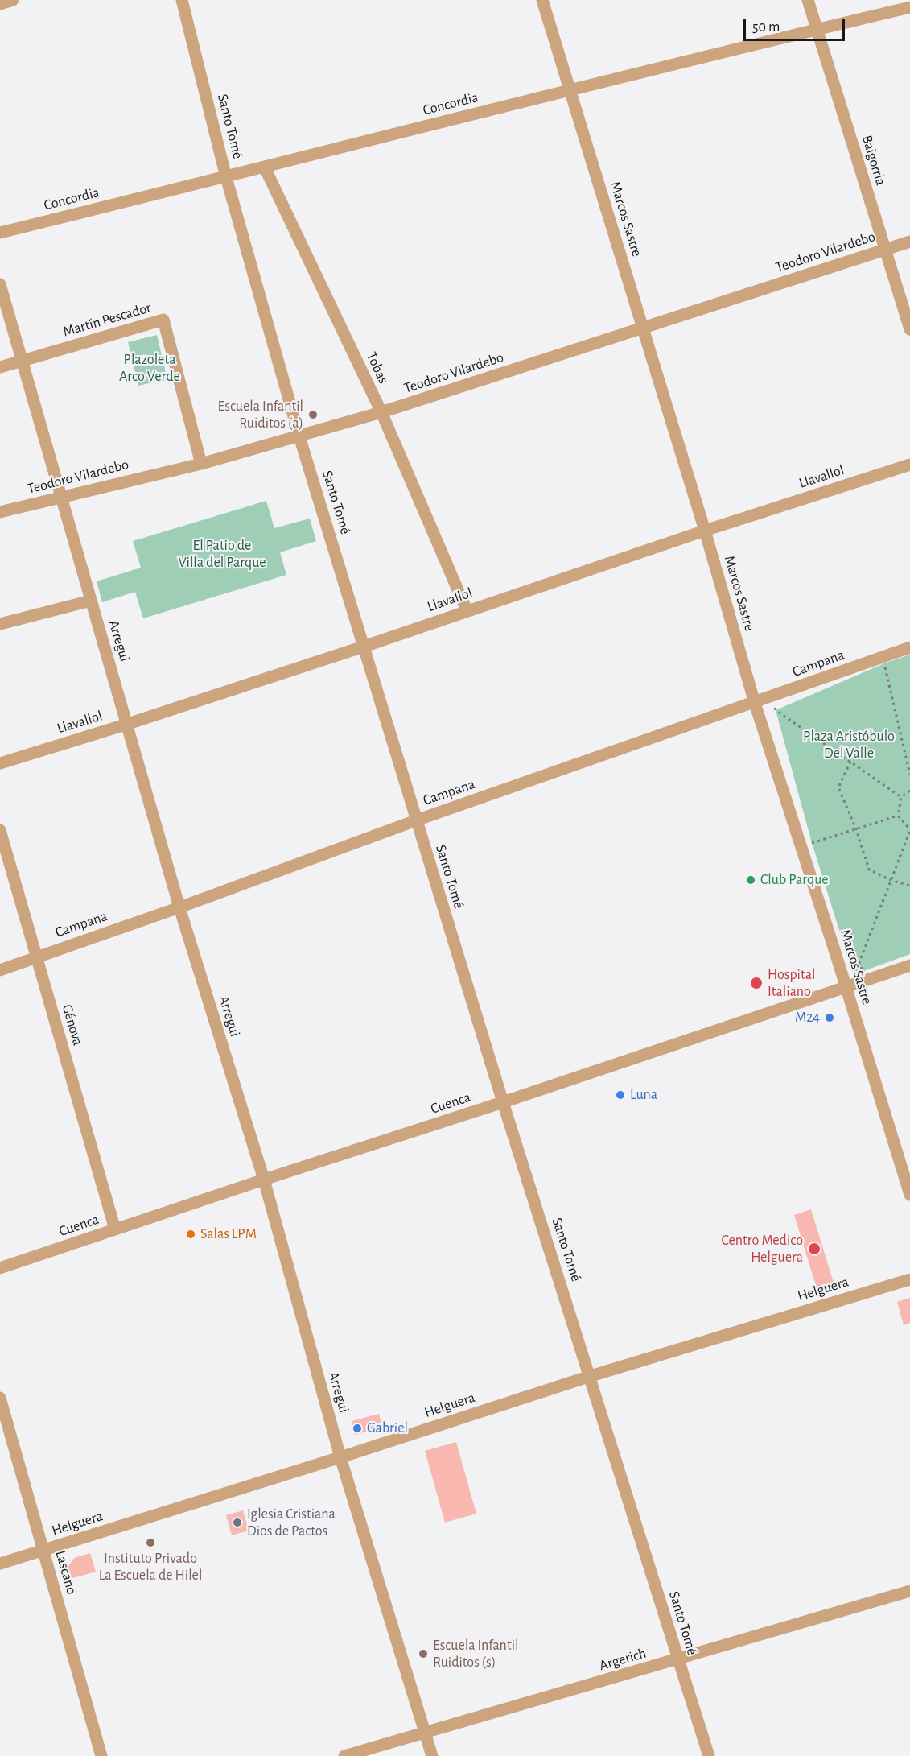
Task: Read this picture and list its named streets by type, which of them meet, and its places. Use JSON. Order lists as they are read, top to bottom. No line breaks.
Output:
{"streets":{"street":["Concordia","Santo Tomé","Baigorria","Marcos Sastre","Teodoro Vilardebo","Martín Pescador","Tobas","Llavallol","Arregui","Campana","Génova","Cuenca","Helguera","Lascano","Argerich"]},"crossings":[["Concordia","Santo Tomé"],["Concordia","Baigorria"],["Concordia","Marcos Sastre"],["Concordia","Tobas"],["Santo Tomé","Teodoro Vilardebo"],["Santo Tomé","Llavallol"],["Santo Tomé","Campana"],["Santo Tomé","Cuenca"],["Santo Tomé","Helguera"],["Santo Tomé","Argerich"],["Baigorria","Teodoro Vilardebo"],["Marcos Sastre","Teodoro Vilardebo"],["Marcos Sastre","Llavallol"],["Marcos Sastre","Campana"],["Marcos Sastre","Cuenca"],["Teodoro Vilardebo","Martín Pescador"],["Teodoro Vilardebo","Tobas"],["Teodoro Vilardebo","Arregui"],["Martín Pescador","Arregui"],["Tobas","Llavallol"],["Llavallol","Arregui"],["Arregui","Campana"],["Arregui","Cuenca"],["Arregui","Helguera"],["Arregui","Argerich"],["Campana","Génova"],["Génova","Cuenca"],["Helguera","Lascano"]],"parks":["Plazoleta Arco Verde","El Patio de Villa del Parque","Plaza Aristóbulo Del Valle"],"places":["Escuela Infantil Ruiditos (a)","Club Parque","Hospital Italiano","M24","Luna","Salas LPM","Centro Medico Helguera","Gabriel","Iglesia Cristiana Dios de Pactos","Instituto Privado La Escuela de Hilel","Escuela Infantil Ruiditos (s)"],"scale_bar":"50 m"}
